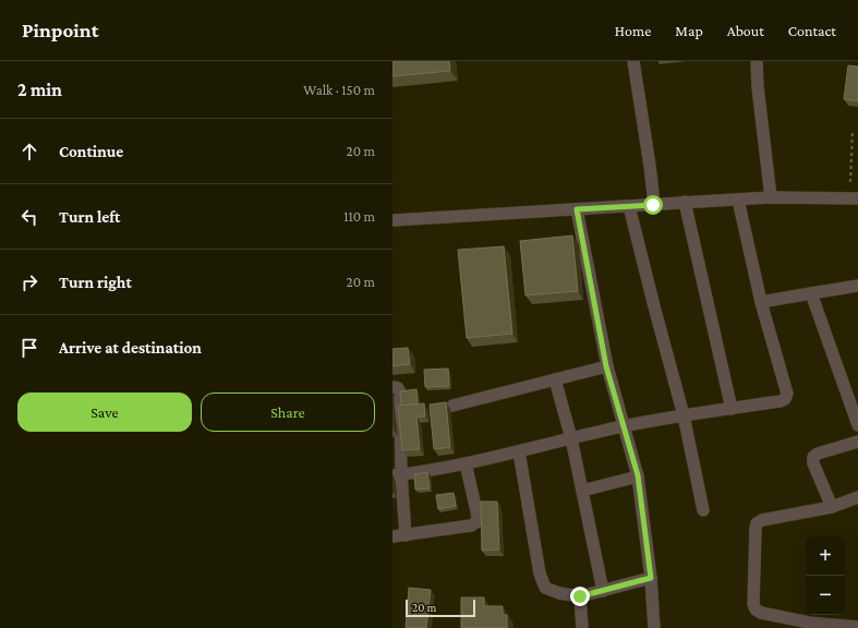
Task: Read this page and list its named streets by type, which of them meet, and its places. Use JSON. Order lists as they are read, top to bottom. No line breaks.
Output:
{"scale_bar":"20 m","page":{"header":"Pinpoint","nav":["Home","Map","About","Contact"],"heading":["2 min","Walk · 150 m"],"list":[["Continue","20 m"],["Turn left","110 m"],["Turn right","20 m"],"Arrive at destination"],"buttons":["Save","Share"],"map_buttons":["+","−"],"scale":"20 m"}}
